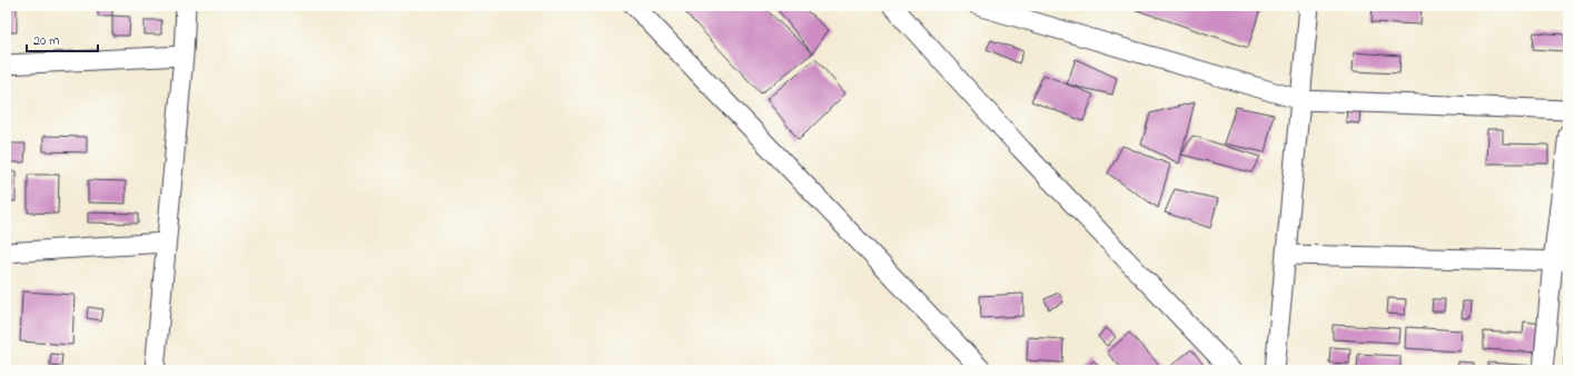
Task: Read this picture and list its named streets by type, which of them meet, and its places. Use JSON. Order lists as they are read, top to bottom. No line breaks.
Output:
{"scale_bar":"20 m"}
